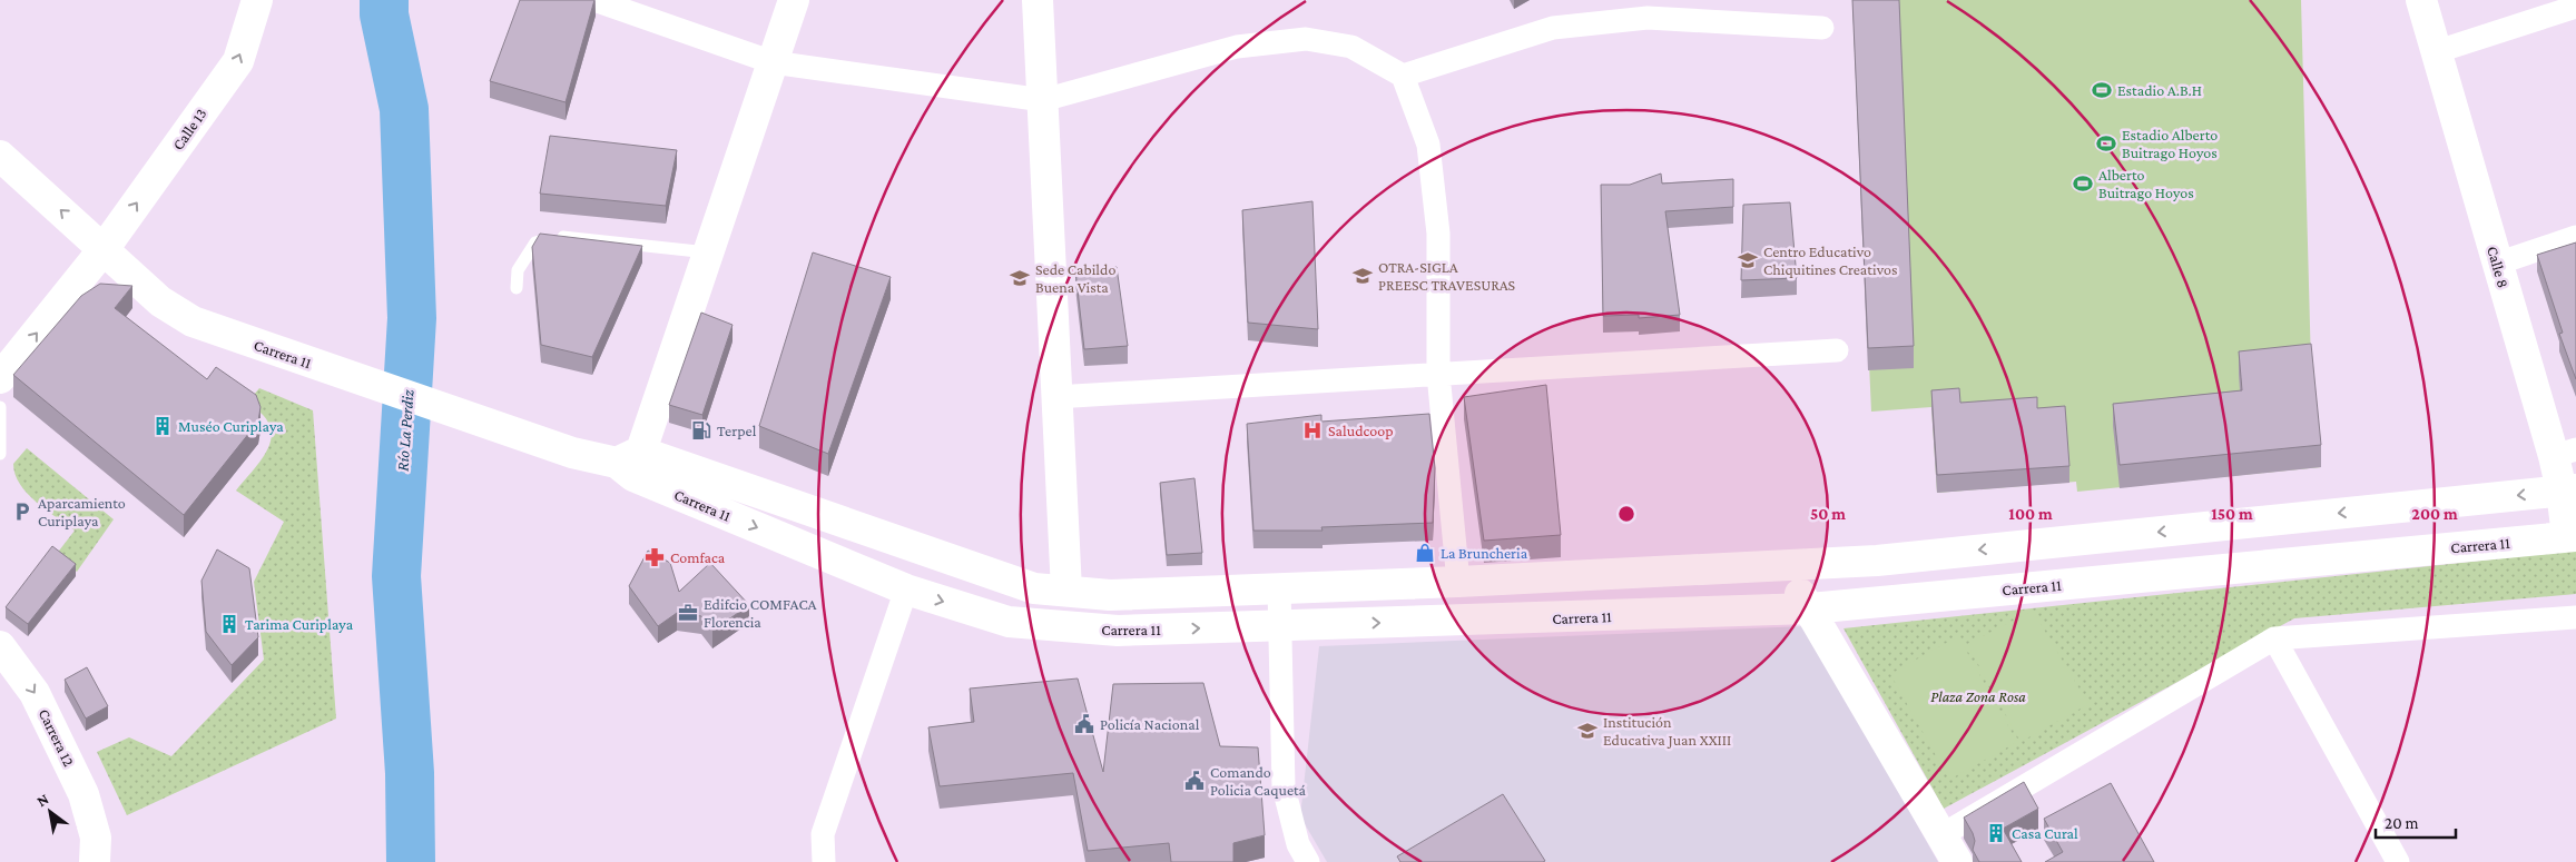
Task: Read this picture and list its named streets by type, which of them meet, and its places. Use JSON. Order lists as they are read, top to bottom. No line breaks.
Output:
{"streets":{"main road":["Calle 13","Calle 8","Carrera 11","Carrera 12"]},"crossings":[["Calle 13","Carrera 11"],["Calle 8","Carrera 11"]],"one_way":["Calle 13","Carrera 12"],"water":["Río La Perdiz"],"parks":["Plaza Zona Rosa"],"places":{"sports":["Estadio A.B.H","Estadio Alberto Buitrago Hoyos","Alberto Buitrago Hoyos"],"school or university":["Centro Educativo Chiquitines Creativos","OTRA-SIGLA PREESC TRAVESURAS","Sede Cabildo Buena Vista","Institución Educativa Juan XXIII"],"building":["Muséo Curiplaya","Tarima Curiplaya","Casa Cural"],"fuel station":["Terpel"],"hospital":["Saludcoop"],"parking":["Aparcamiento Curiplaya"],"shop":["La Bruncheria"],"pharmacy":["Comfaca"],"office":["Edifcio COMFACA Florencia"],"public building":["Policía Nacional","Comando Policia Caquetá"]},"scale_bar":"20 m","north":"top left","rings":["50 m","100 m","150 m","200 m"]}
